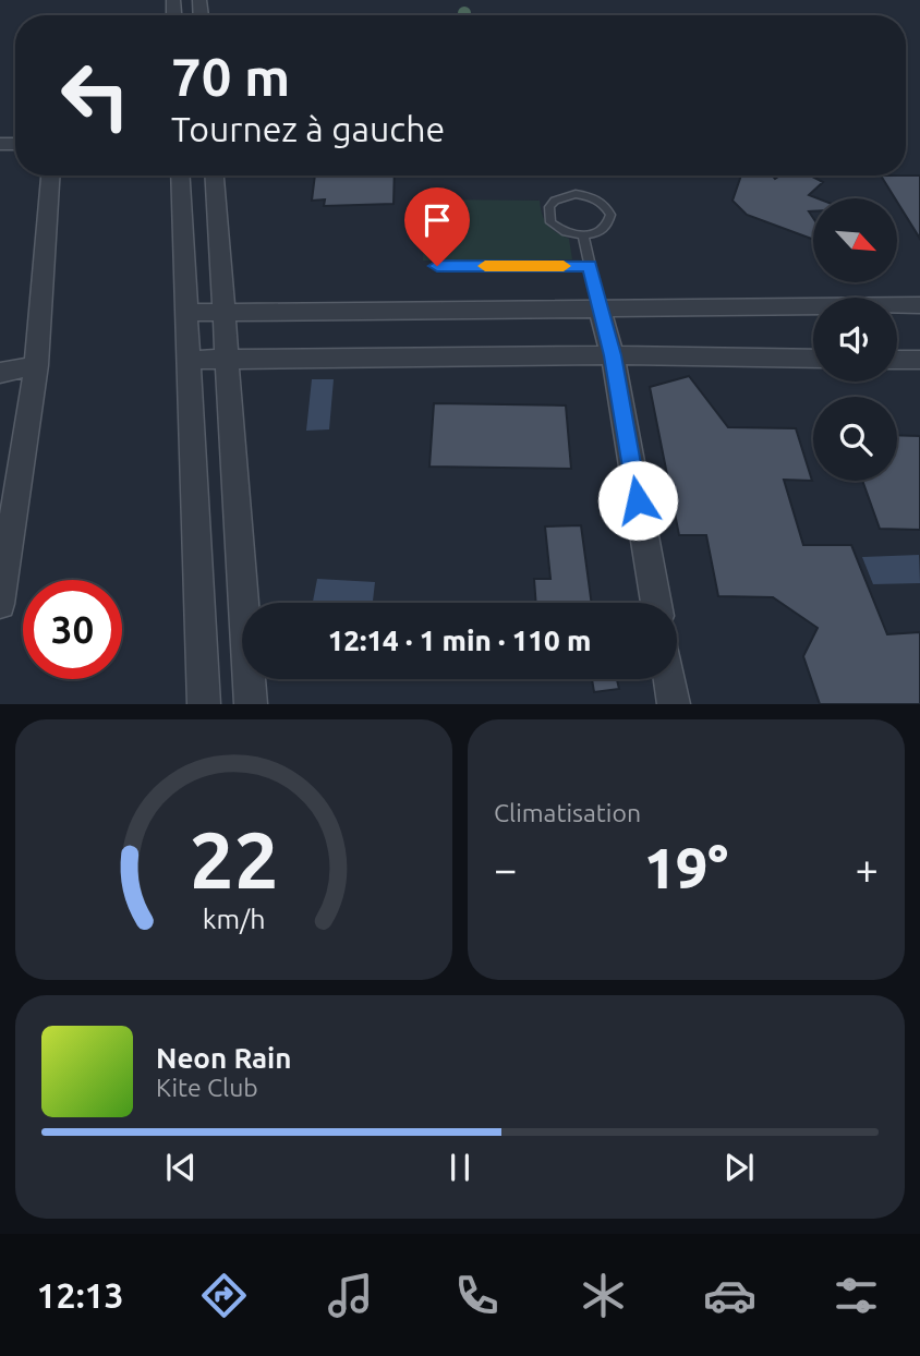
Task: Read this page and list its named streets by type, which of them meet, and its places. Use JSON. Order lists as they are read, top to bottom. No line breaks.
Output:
{"north":"bottom right","page":{"turn":["70 m","Tournez à gauche"],"limit":"30","trip":"12:14 · 1 min · 110 m","tile":"Climatisation","heat":["−","19°","+"],"song":["Neon Rain","Kite Club"],"tabs":"12:13","gauge":["22","km/h"]}}
